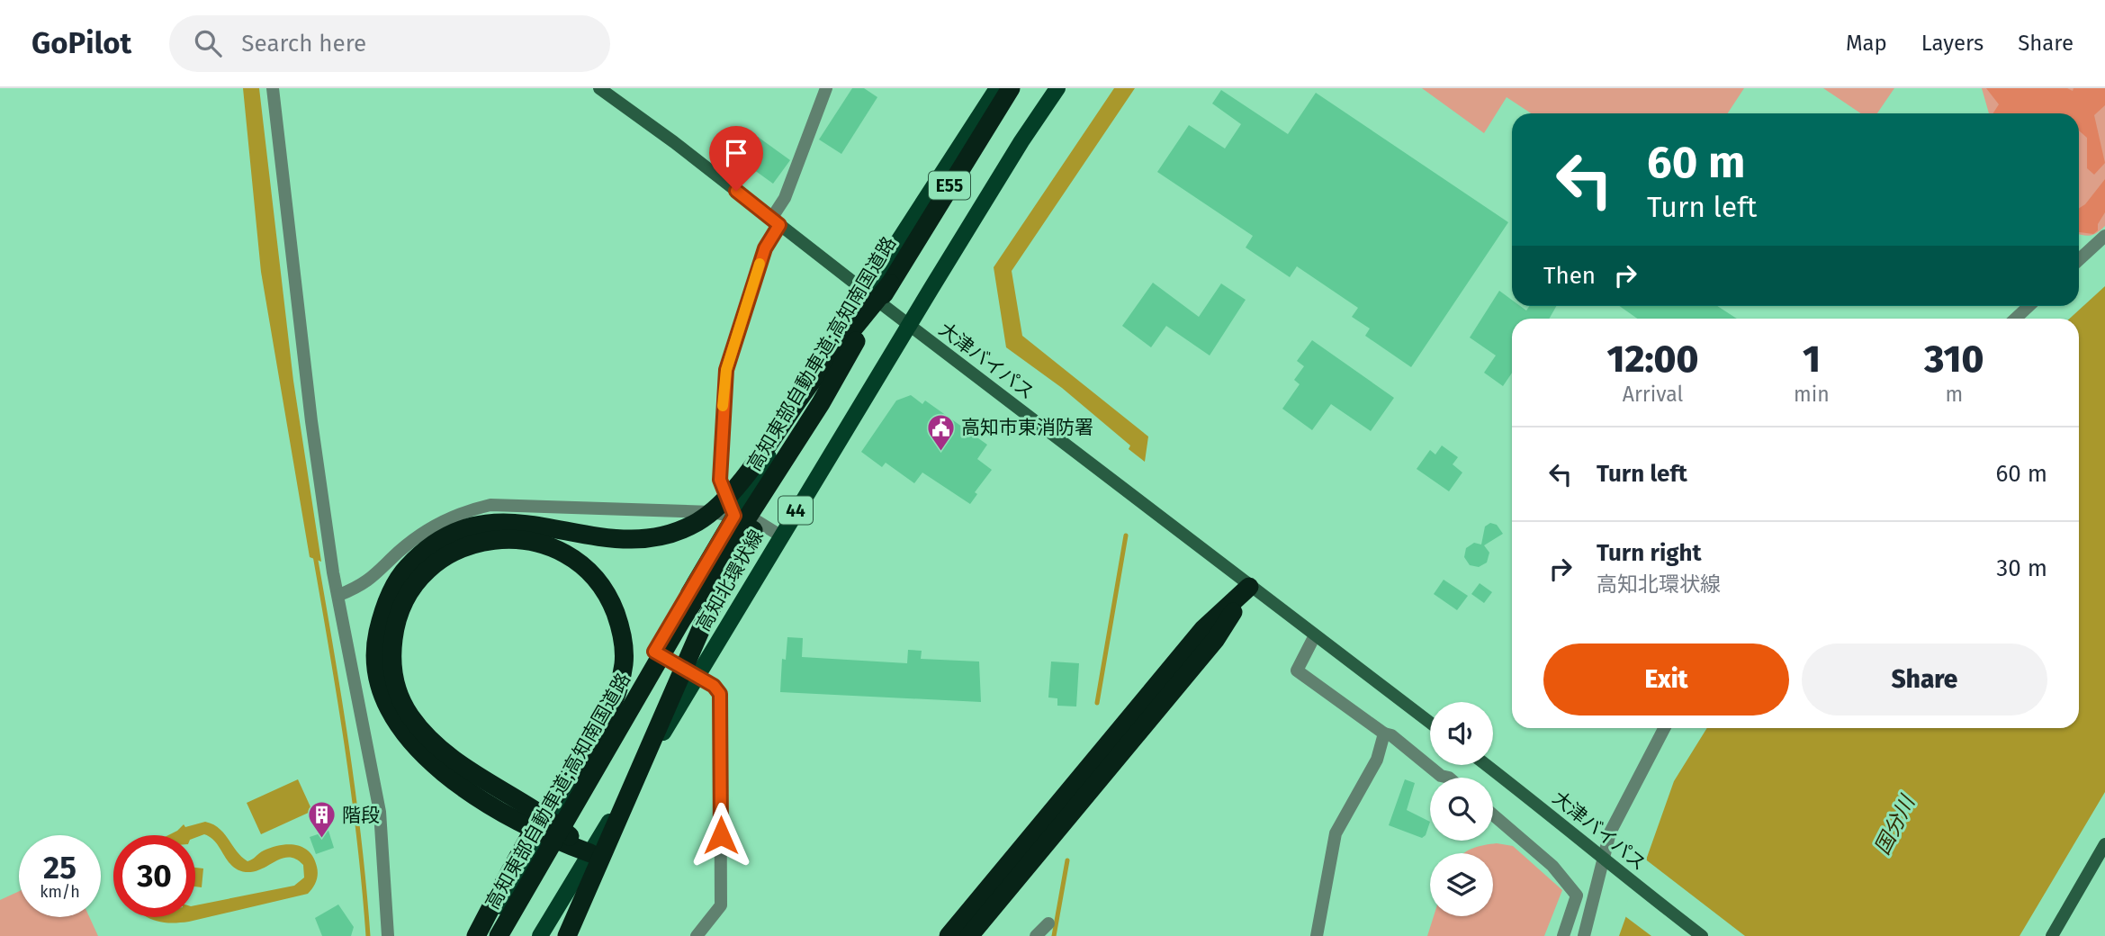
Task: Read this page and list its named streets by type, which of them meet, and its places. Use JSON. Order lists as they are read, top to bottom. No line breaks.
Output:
{"streets":{"highway":["E55","高知東部自動車道;高知南国道路"],"main road":["大津バイパス","44","高知北環状線"]},"crossings":[["大津バイパス","高知北環状線"]],"water":["国分川"],"places":{"public building":["高知市東消防署"],"building":["階段"]},"page":{"header":"GoPilot","search":"Search here","nav":["Map","Layers","Share"],"turn":["60 m","Turn left"],"then":"Then","eta":["12:00","Arrival","1","min","310","m"],"list":[{"name":"Turn left","value":"60 m"},{"name":"Turn right","note":"高知北環状線","value":"30 m"}],"buttons":["Exit","Share"],"speed":"25 km/h","limit":"30"}}
